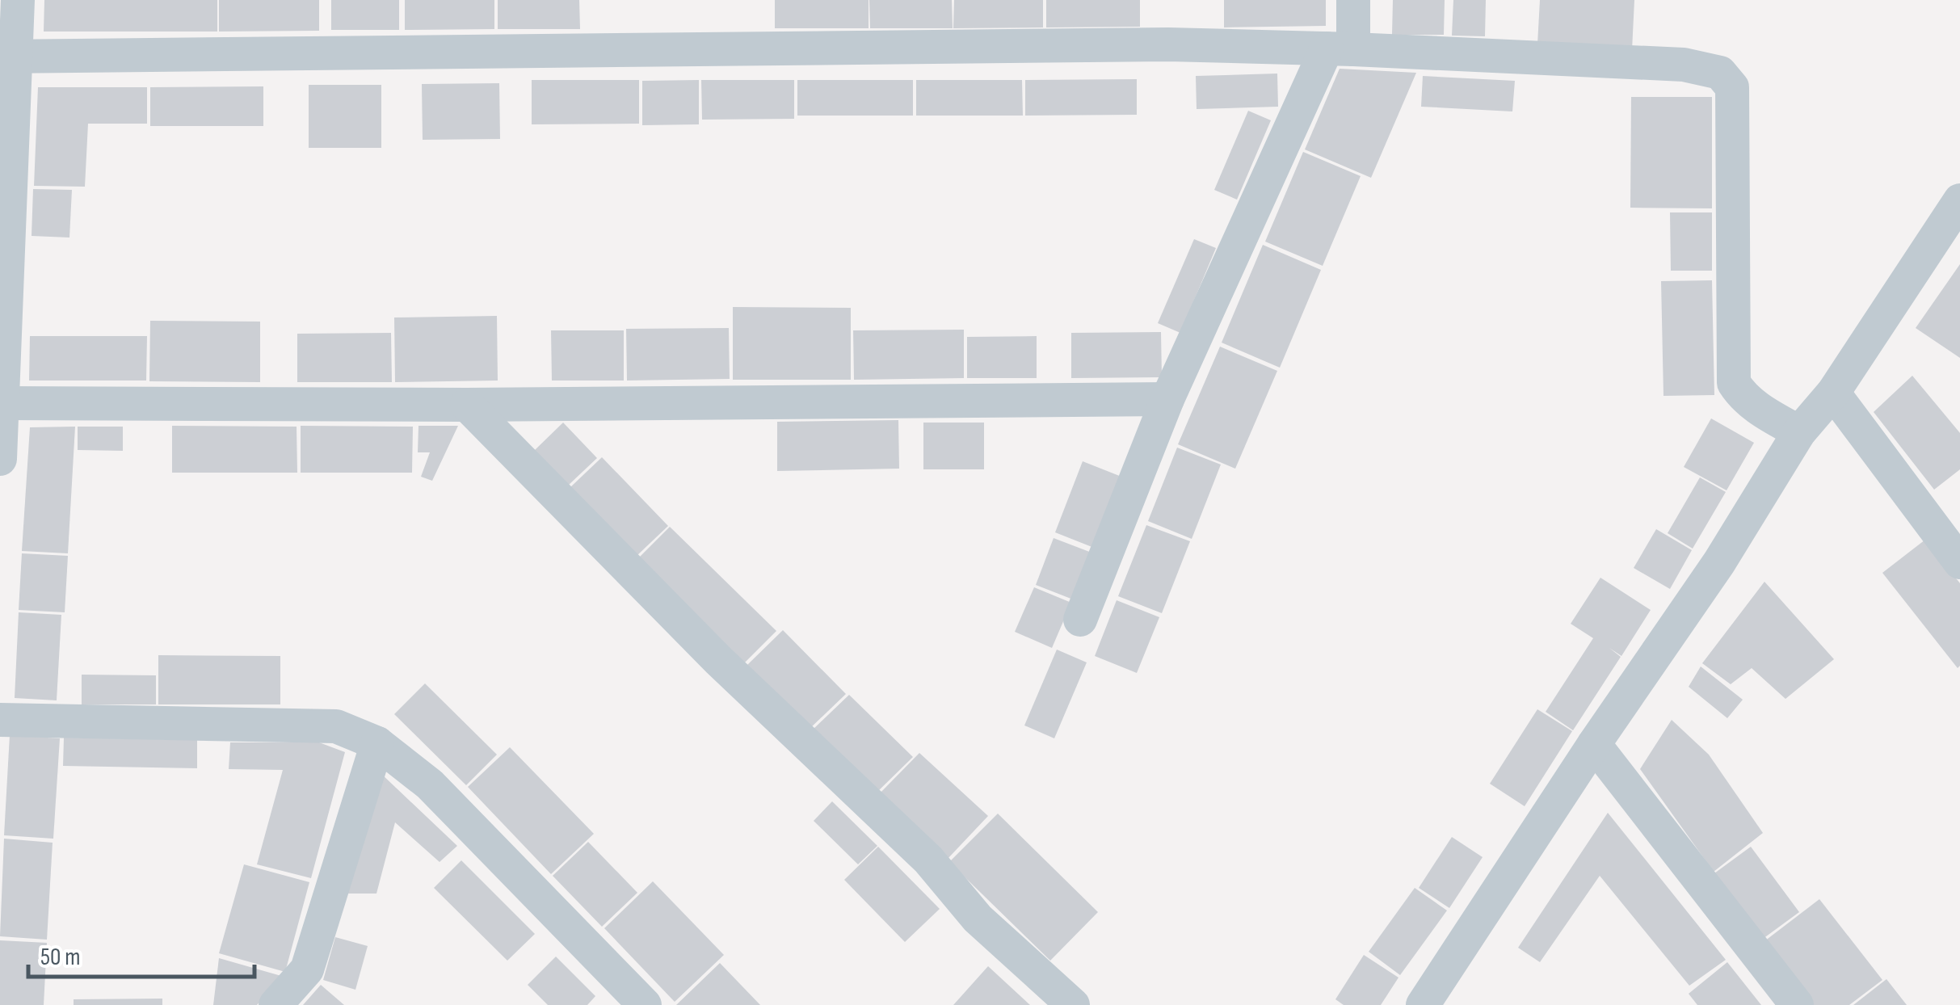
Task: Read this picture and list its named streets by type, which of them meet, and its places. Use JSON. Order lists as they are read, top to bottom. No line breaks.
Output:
{"scale_bar":"50 m"}
